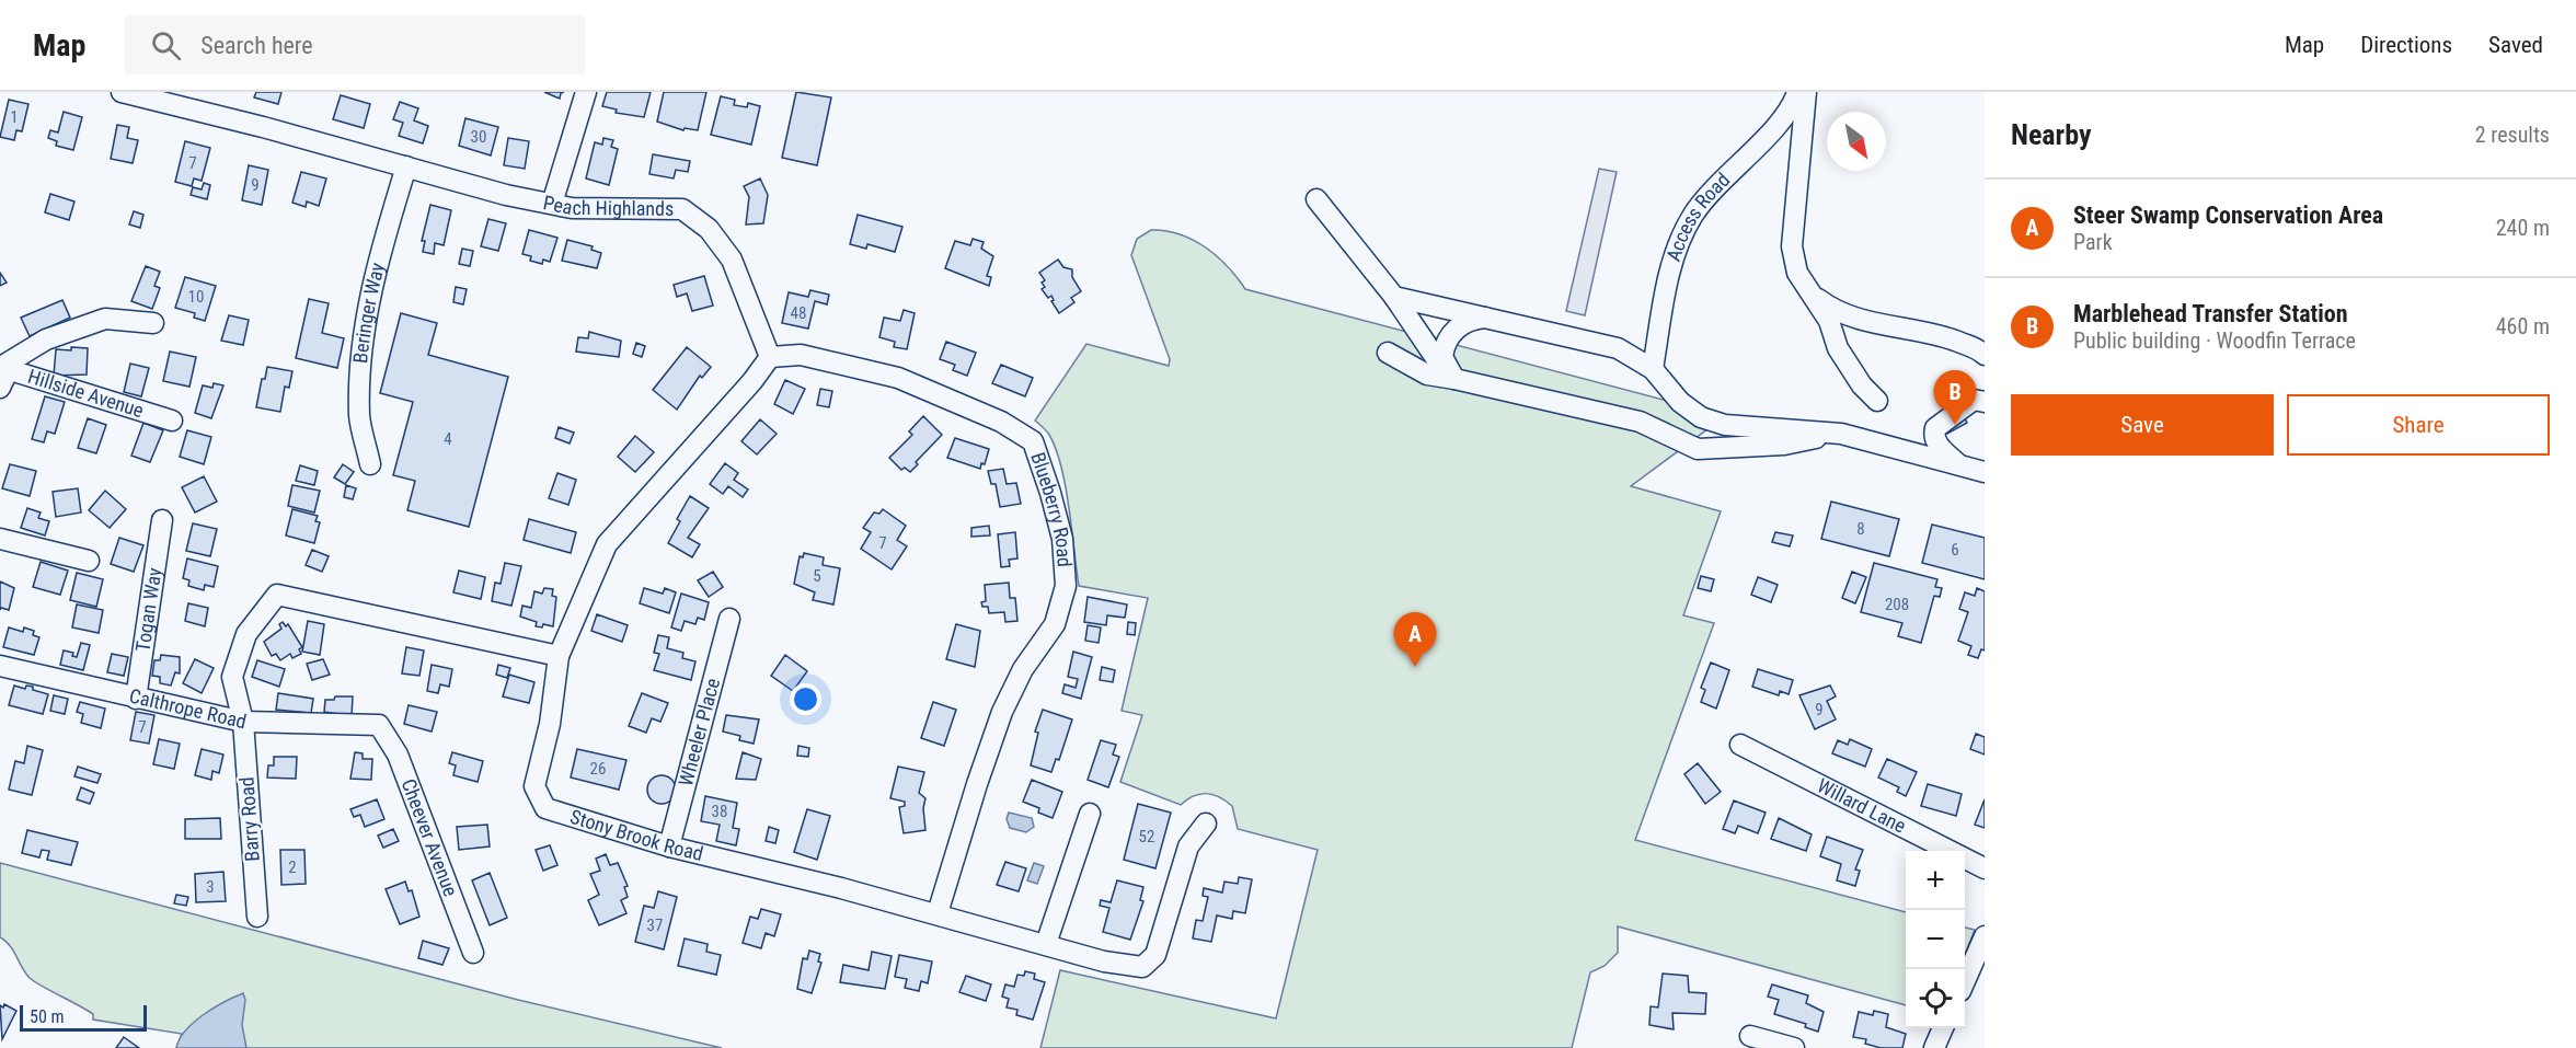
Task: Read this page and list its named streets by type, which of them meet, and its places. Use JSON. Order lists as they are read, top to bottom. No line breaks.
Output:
{"streets":{"street":["Peach Highlands","Access Road","Beringer Way","Hillside Avenue","Blueberry Road","Togan Way","Calthrope Road","Wheeler Place","Willard Lane","Barry Road","Stony Brook Road","Cheever Avenue"]},"crossings":[["Peach Highlands","Beringer Way"],["Peach Highlands","Blueberry Road"],["Blueberry Road","Stony Brook Road"],["Togan Way","Calthrope Road"],["Calthrope Road","Barry Road"],["Calthrope Road","Cheever Avenue"],["Wheeler Place","Stony Brook Road"]],"house_numbers":["1","30","7","9","10","48","4","8","7","6","5","208","9","7","26","38","52","2","3","37"],"scale_bar":"50 m","north":"bottom right","page":{"header":"Map","search":"Search here","nav":["Map","Directions","Saved"],"heading":["Nearby","2 results"],"list":[{"mark":"A","name":"Steer Swamp Conservation Area","note":"Park","value":"240 m"},{"mark":"B","name":"Marblehead Transfer Station","note":"Public building · Woodfin Terrace","value":"460 m"}],"pins":["B","A"],"buttons":["Save","Share"],"map_buttons":["+","−"],"scale":"50 m"}}
